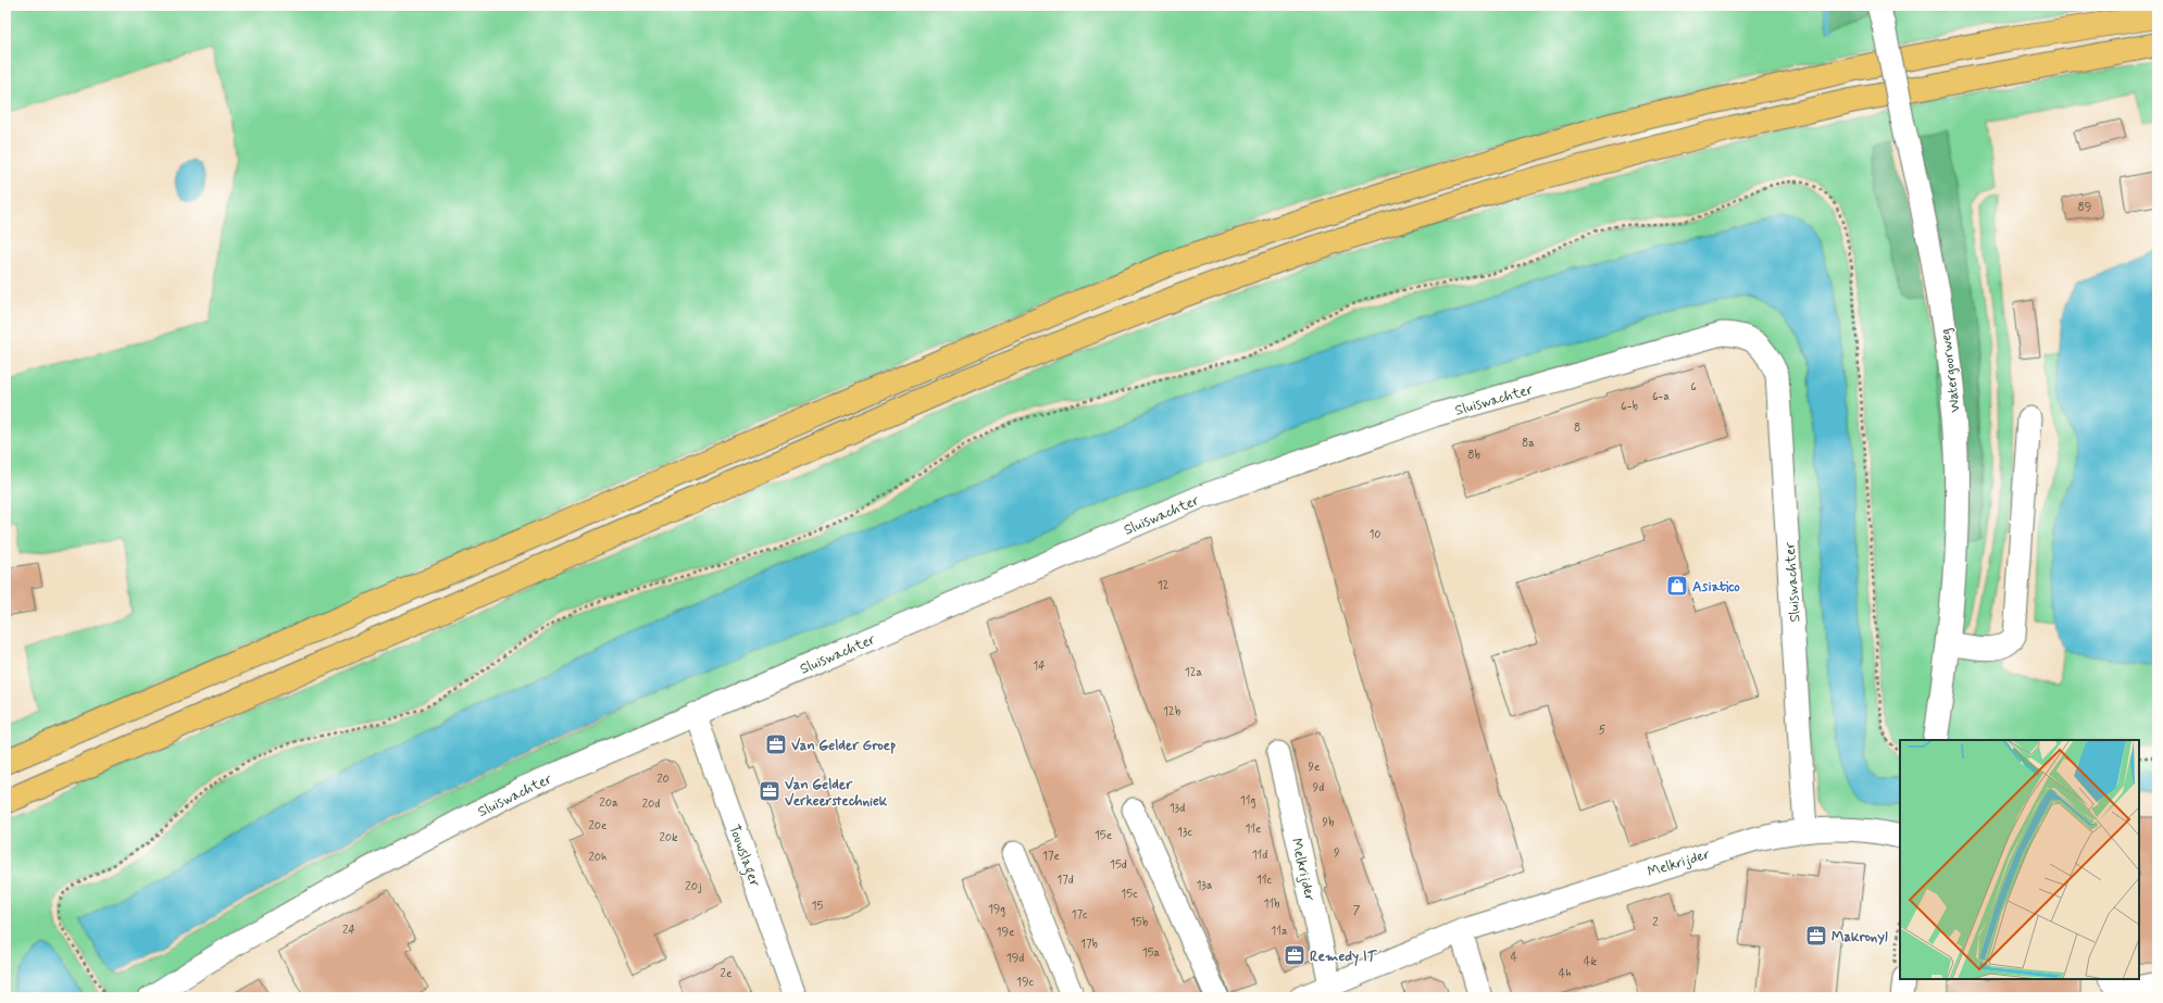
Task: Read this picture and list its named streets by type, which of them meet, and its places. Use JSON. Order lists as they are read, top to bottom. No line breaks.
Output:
{"streets":{"street":["Watergoorweg","Sluiswachter","Touwslager","Melkrijder"]},"crossings":[["Sluiswachter","Touwslager"],["Sluiswachter","Melkrijder"]],"places":{"shop":["Asiatico"],"office":["Van Gelder Groep","Van Gelder Verkeerstechniek","Makronyl","Remedy IT"]},"house_numbers":["89","6","6-a","6-b","8","8a","8b","10","12","14","12a","12b","5","9e","20","9d","11g","20a","20d","13d","9b","20e","11e","13c","15e","20k","9","11d","17e","20h","15d","17d","11c","13a","20j","15c","11b","15","19g","7","17c","15b","2","24","11a","19e","17b","15a","4","19d","4k","2e","4h","19c"]}
